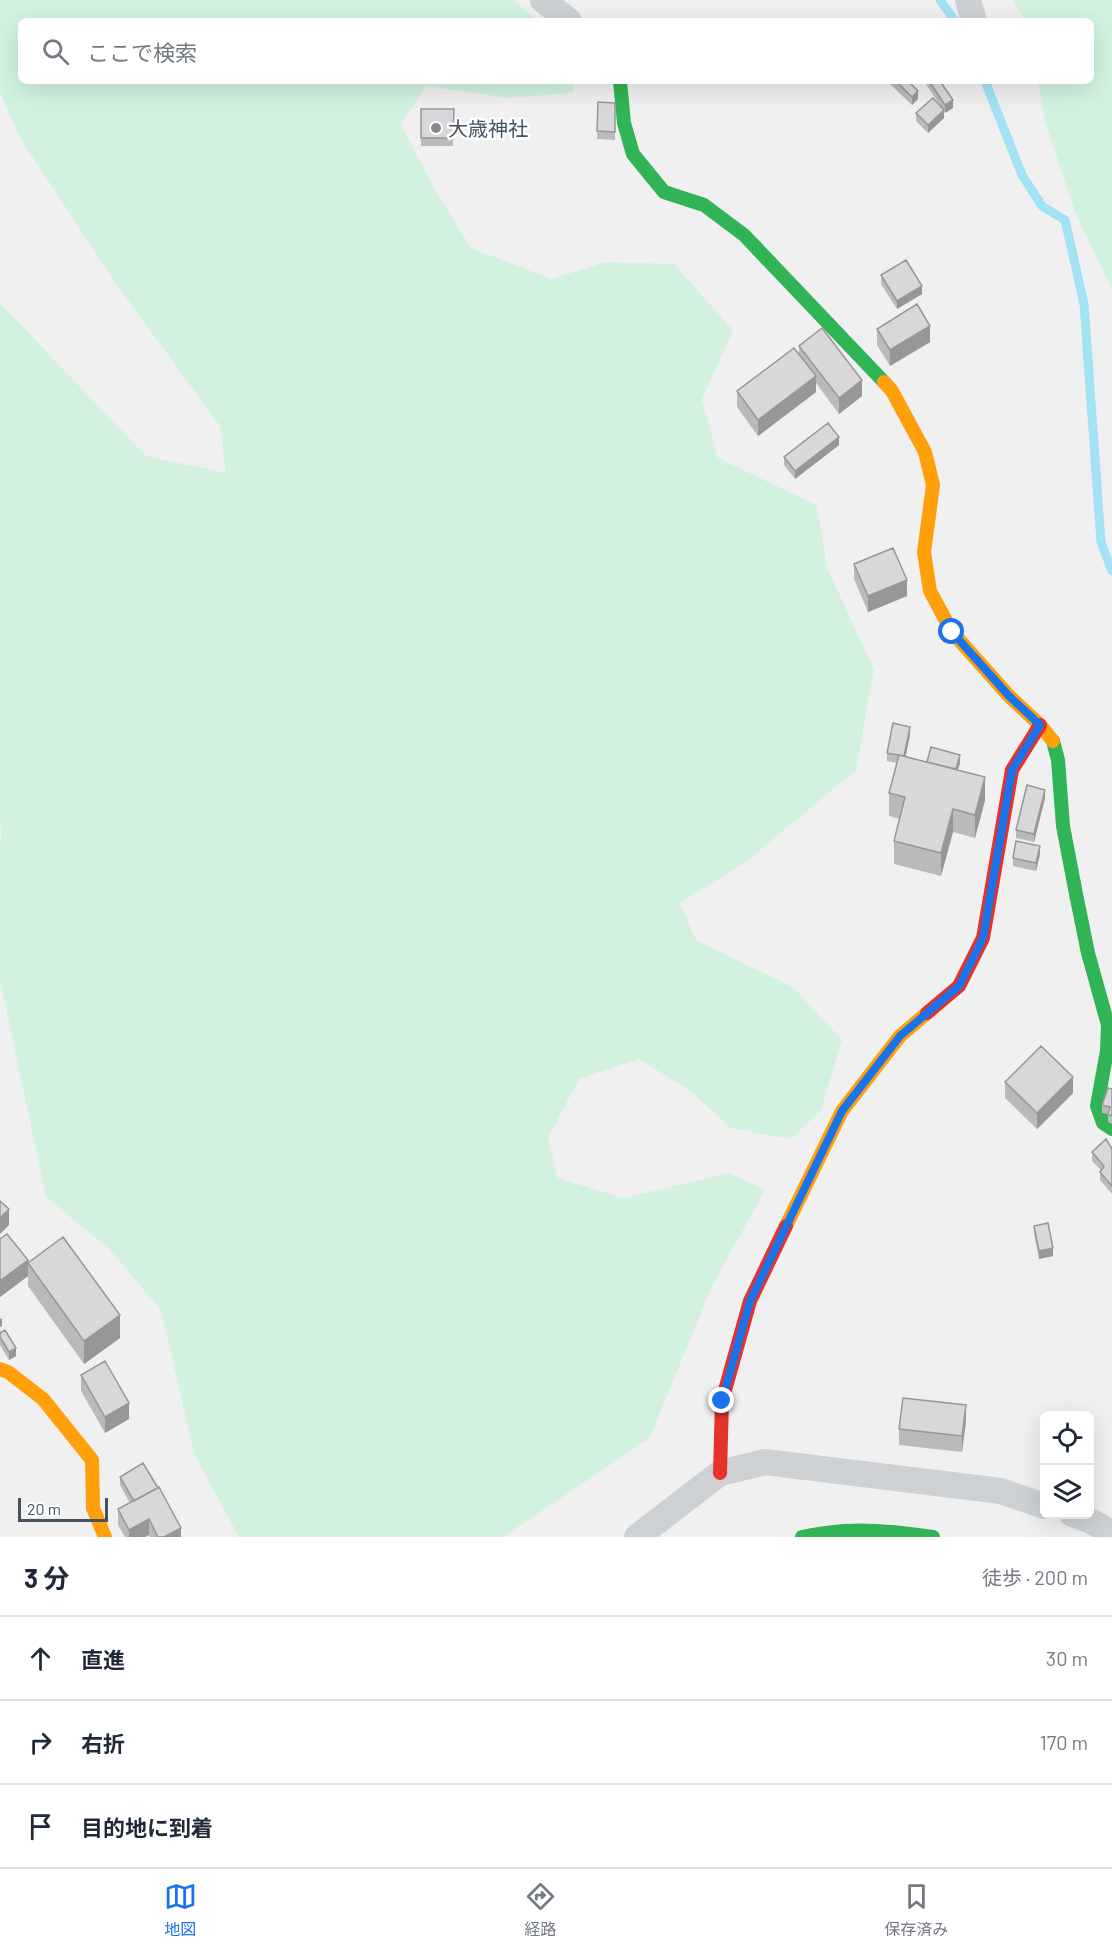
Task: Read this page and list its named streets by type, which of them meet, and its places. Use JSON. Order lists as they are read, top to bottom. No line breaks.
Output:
{"places":["大歳神社"],"scale_bar":"20 m","page":{"search":"ここで検索","scale":"20 m","heading":["3 分","徒歩 · 200 m"],"list":[["直進","30 m"],["右折","170 m"],"目的地に到着"],"nav":["地図","経路","保存済み"]}}
